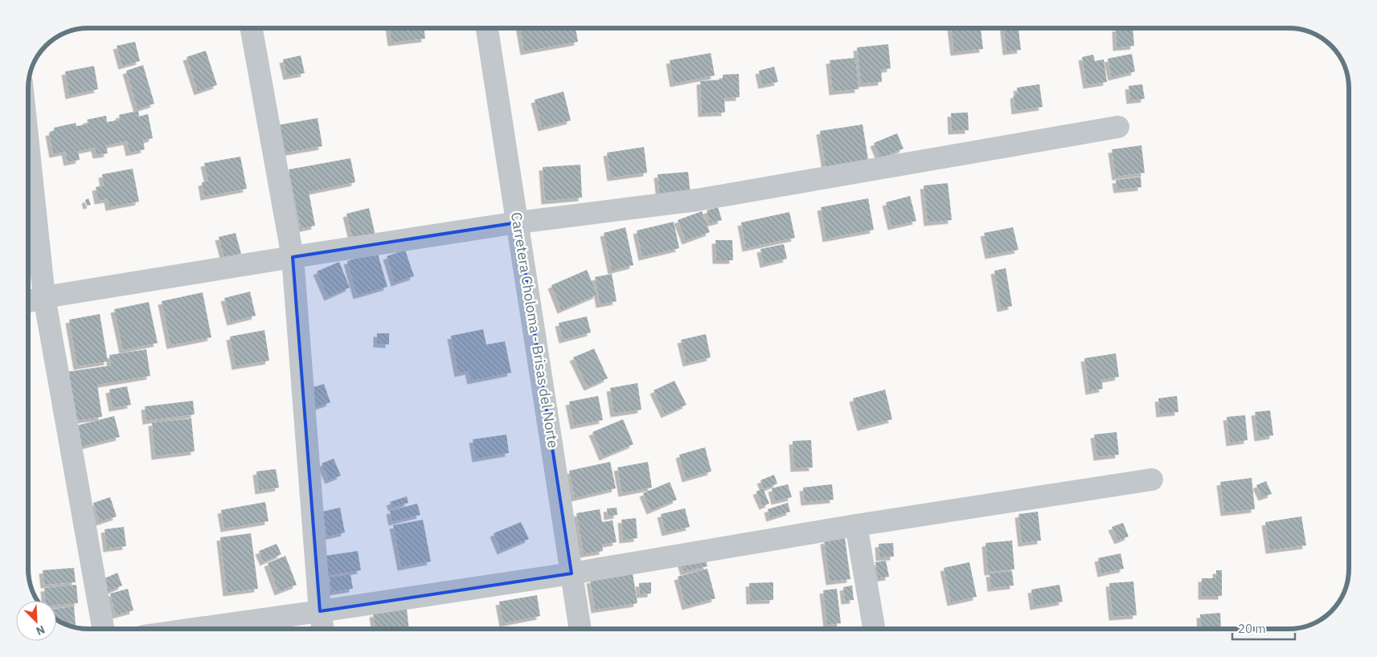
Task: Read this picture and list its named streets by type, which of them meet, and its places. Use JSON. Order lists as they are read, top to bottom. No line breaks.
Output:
{"streets":{"street":["Carretera Choloma - Brisas del Norte"]},"scale_bar":"20 m","north":"bottom right"}
